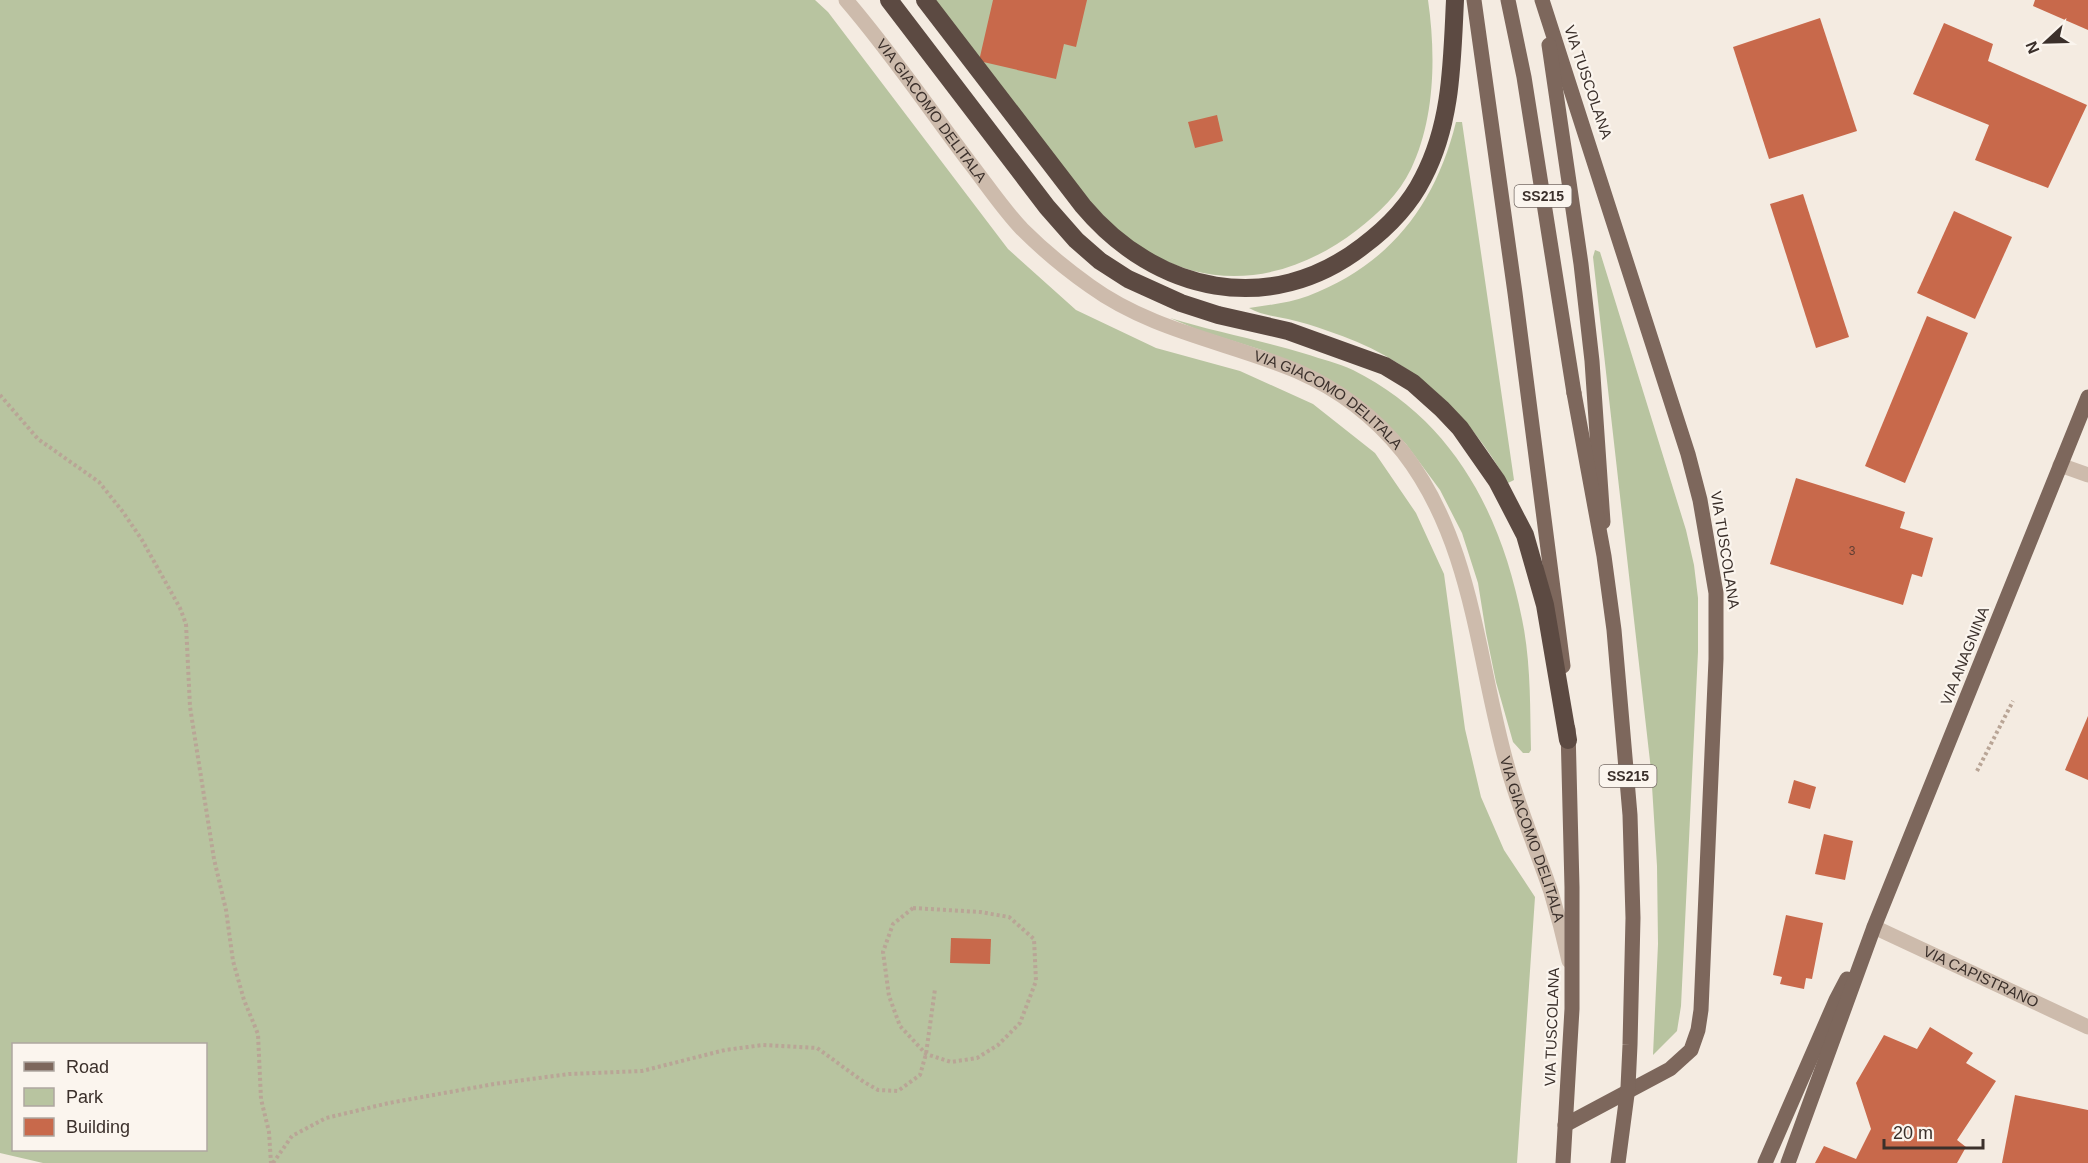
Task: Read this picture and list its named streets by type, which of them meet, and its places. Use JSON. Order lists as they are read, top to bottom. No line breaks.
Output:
{"streets":{"main road":["VIA TUSCOLANA","SS215","VIA ANAGNINA"],"street":["VIA GIACOMO DELITALA","VIA CAPISTRANO"]},"crossings":[["VIA TUSCOLANA","VIA GIACOMO DELITALA"],["VIA ANAGNINA","VIA CAPISTRANO"]],"house_numbers":["3"],"legend":["Road","Park","Building"],"scale_bar":"20 m","north":"left"}
